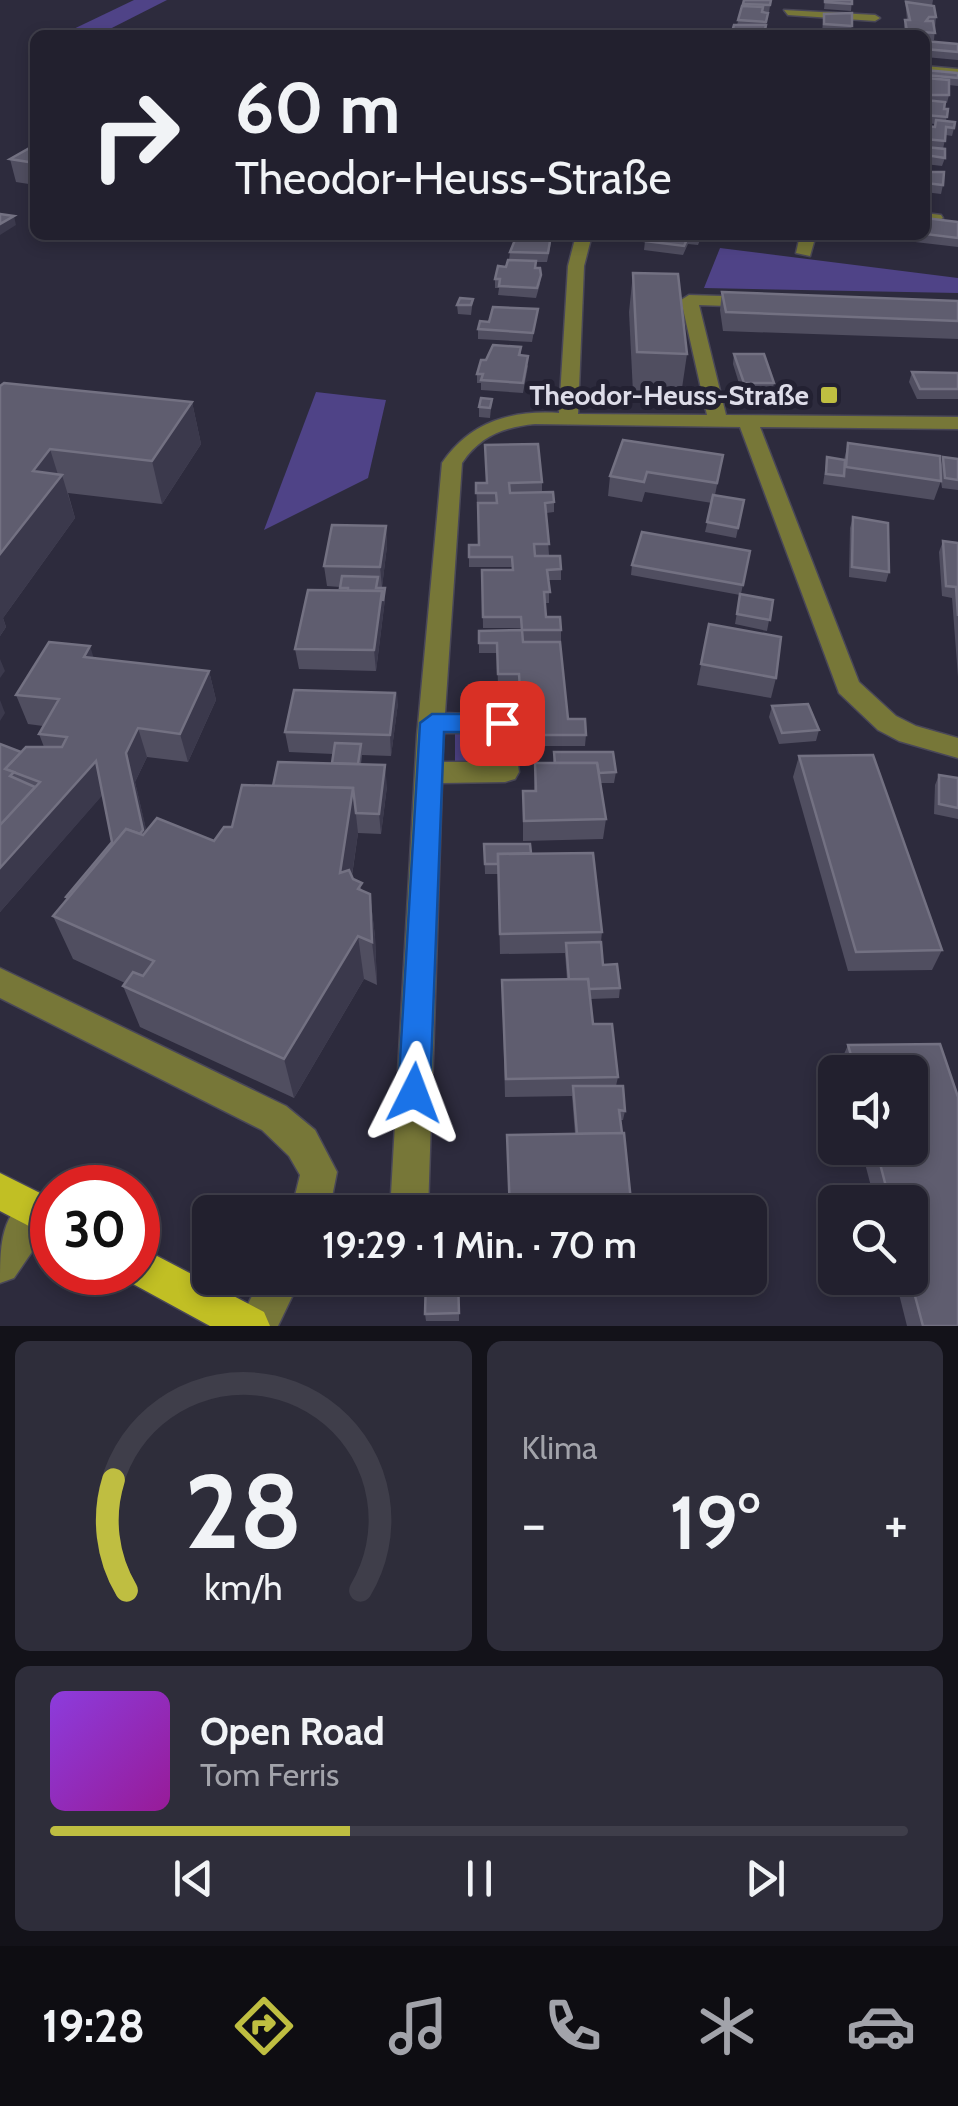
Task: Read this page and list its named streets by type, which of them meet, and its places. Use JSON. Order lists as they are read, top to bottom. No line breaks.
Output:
{"places":{"transit":["Theodor-Heuss-Straße"]},"page":{"turn":["60 m","Theodor-Heuss-Straße"],"limit":"30","trip":"19:29 · 1 Min. · 70 m","tile":"Klima","heat":["−","19°","+"],"song":["Open Road","Tom Ferris"],"tabs":"19:28","gauge":["28","km/h"]}}
